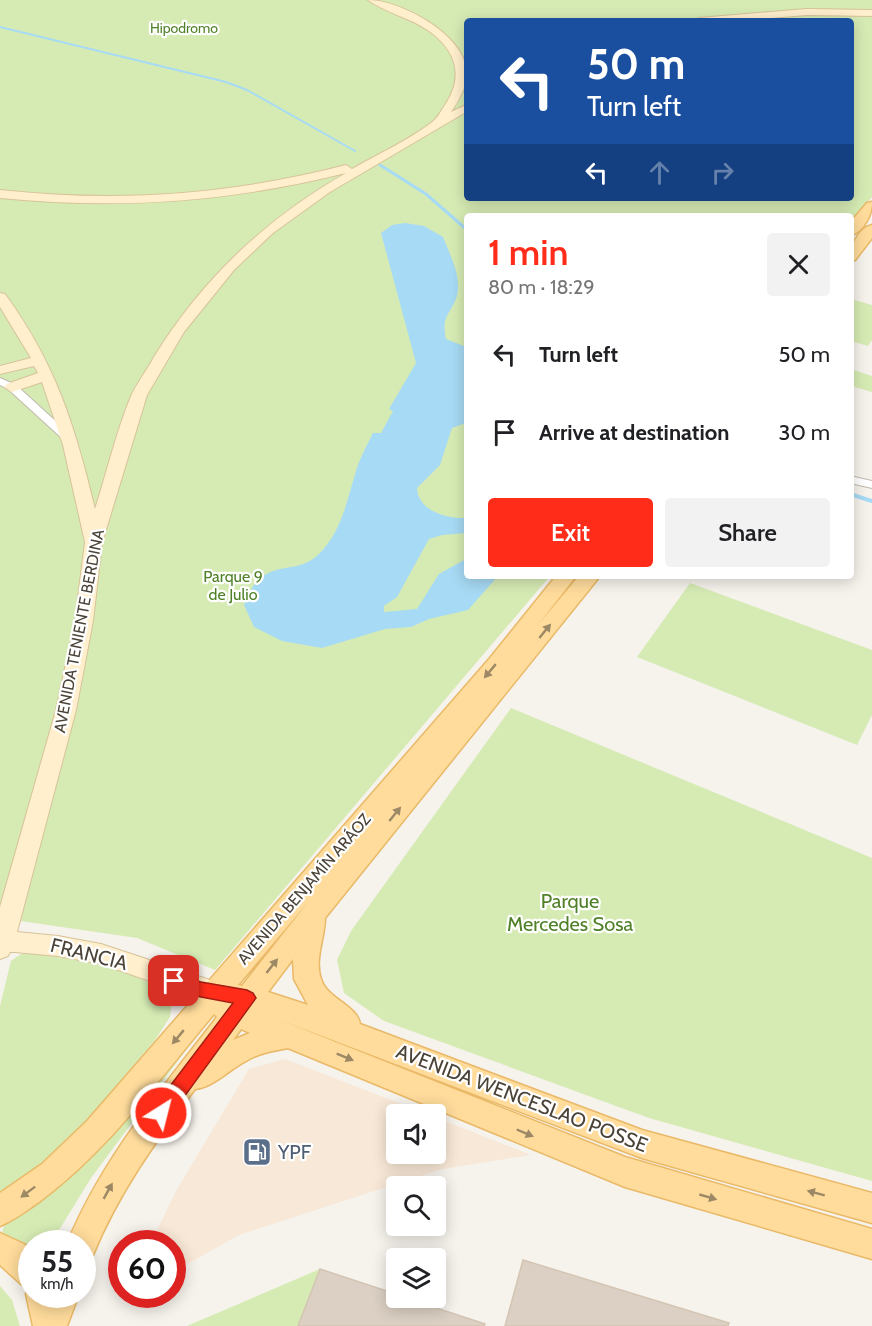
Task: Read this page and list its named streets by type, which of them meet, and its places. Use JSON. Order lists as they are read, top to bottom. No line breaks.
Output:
{"streets":{"main road":["AVENIDA BENJAMÍN ARÁOZ","AVENIDA WENCESLAO POSSE"],"street":["AVENIDA TENIENTE BERDINA","FRANCIA"]},"crossings":[["AVENIDA TENIENTE BERDINA","FRANCIA"],["AVENIDA BENJAMÍN ARÁOZ","AVENIDA WENCESLAO POSSE"],["FRANCIA","AVENIDA WENCESLAO POSSE"]],"one_way":["AVENIDA WENCESLAO POSSE"],"parks":["Hipodromo","Parque 9 de Julio","Parque Mercedes Sosa"],"places":{"fuel station":["YPF"]},"page":{"turn":["50 m","Turn left"],"heading":["1 min","80 m · 18:29"],"list":[{"name":"Turn left","value":"50 m"},{"name":"Arrive at destination","value":"30 m"}],"buttons":["Exit","Share"],"speed":"55 km/h","limit":"60"}}
